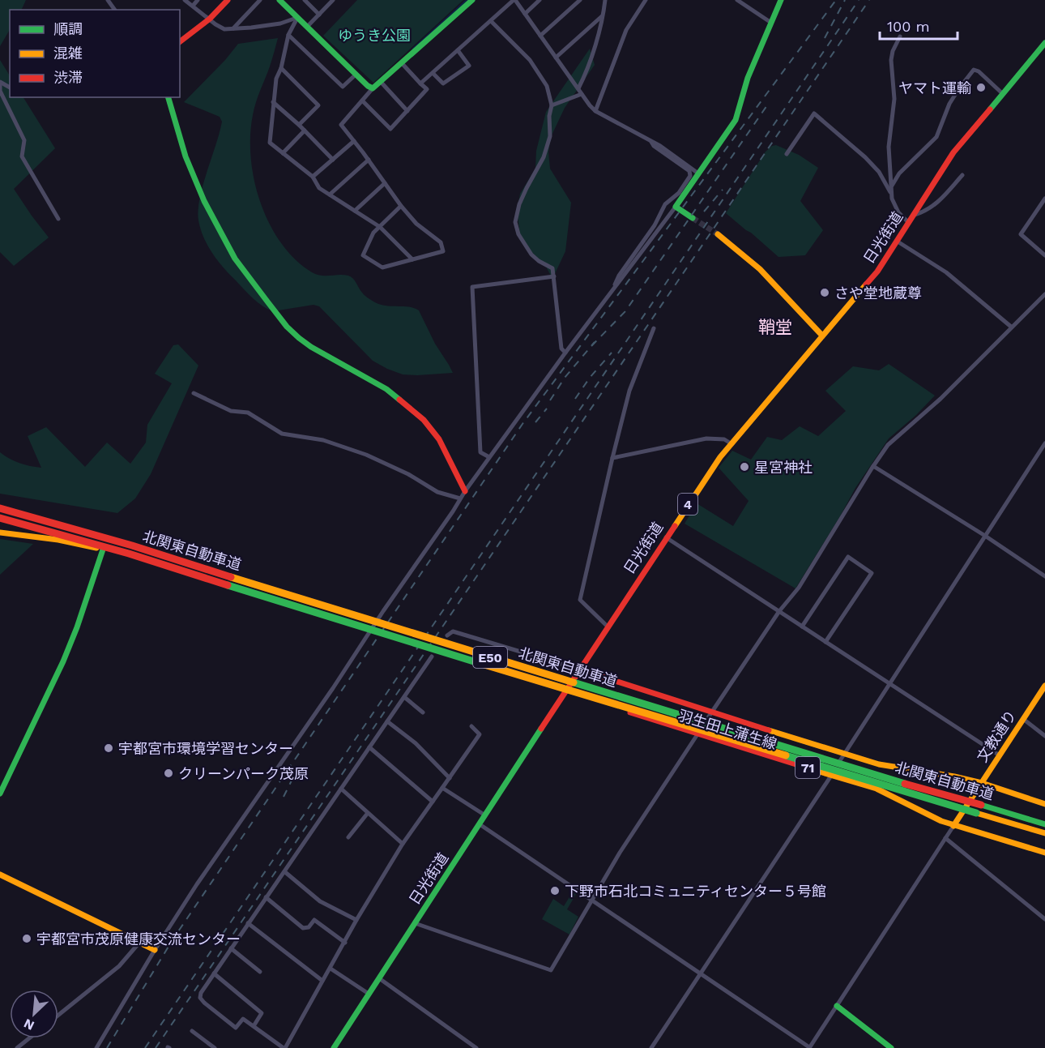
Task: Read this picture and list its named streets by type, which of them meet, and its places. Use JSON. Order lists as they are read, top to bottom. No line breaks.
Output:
{"streets":{"main road":["日光街道","4","北関東自動車道","E50","羽生田上蒲生線","文教通り","71"]},"crossings":[["日光街道","羽生田上蒲生線"],["羽生田上蒲生線","文教通り"]],"districts":["鞘堂"],"parks":["ゆうき公園"],"places":["ヤマト運輸","さや堂地蔵尊","星宮神社","宇都宮市環境学習センター","クリーンパーク茂原","下野市石北コミュニティセンター５号館","宇都宮市茂原健康交流センター"],"legend":["順調","混雑","渋滞"],"scale_bar":"100 m","north":"bottom left"}
